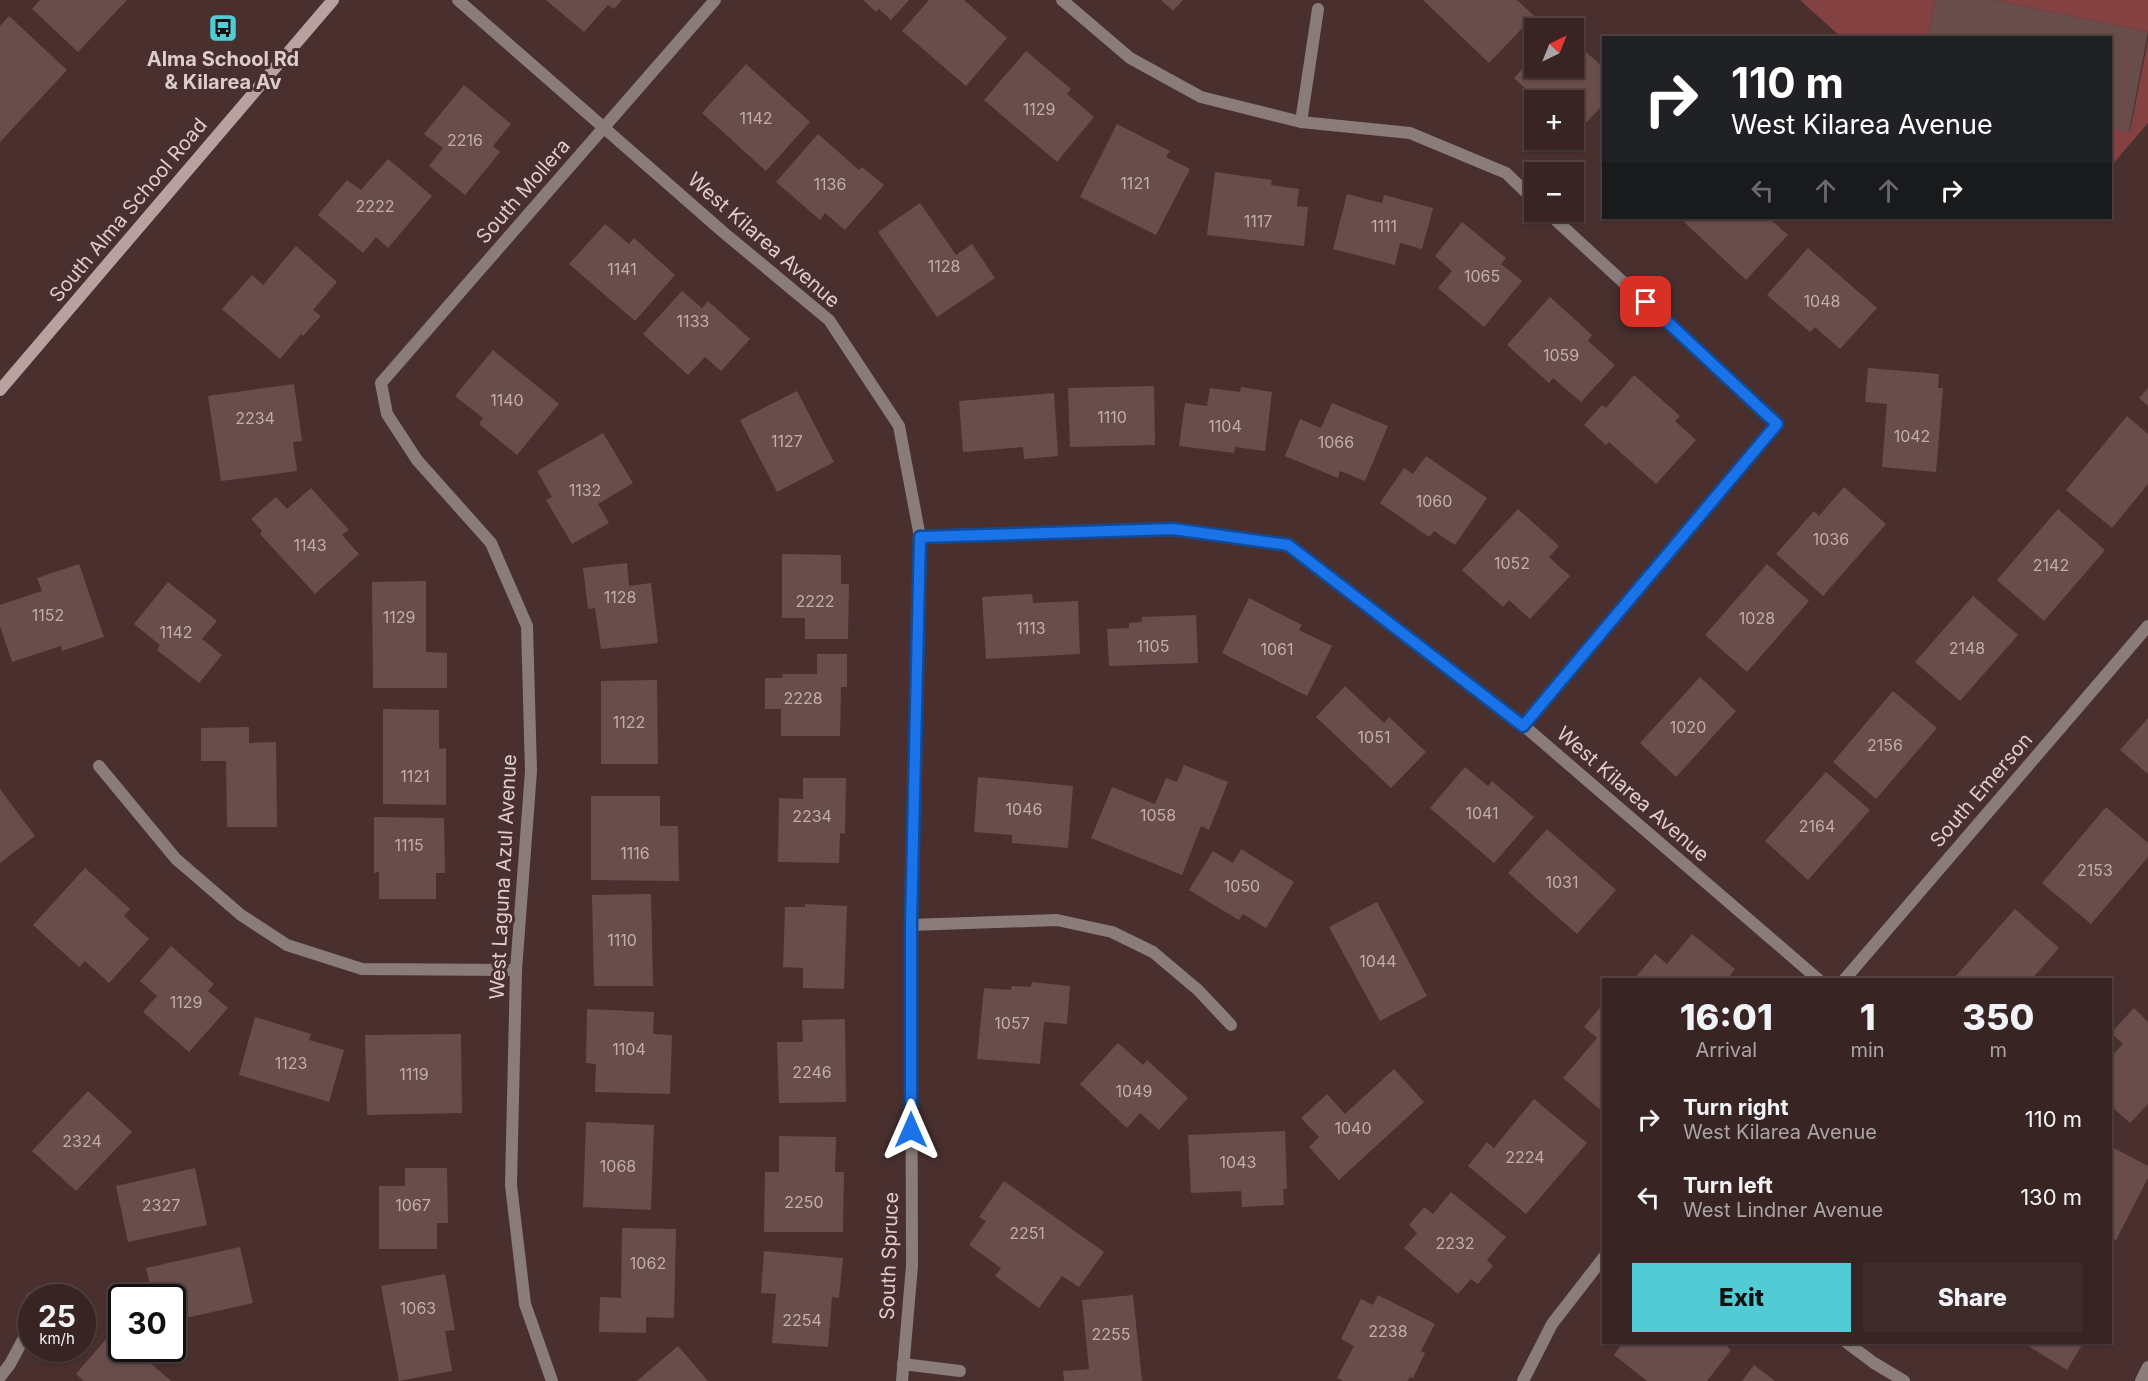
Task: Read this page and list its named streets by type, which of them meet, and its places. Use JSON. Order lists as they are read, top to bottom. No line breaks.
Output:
{"streets":{"main road":["South Alma School Road"],"street":["South Mollera","West Kilarea Avenue","South Emerson","West Laguna Azul Avenue","South Spruce"]},"crossings":[["South Mollera","West Kilarea Avenue"],["South Mollera","West Laguna Azul Avenue"],["West Kilarea Avenue","South Spruce"]],"places":{"bus stop":["Alma School Rd & Kilarea Av"]},"house_numbers":["1129","1142","2216","1121","1136","2222","1117","1111","1128","1141","1065","1048","1133","1059","1140","1110","2234","1104","1042","1127","1066","1132","1060","1036","1143","1052","2142","1128","2222","1152","1129","1028","1113","1142","1105","2148","1061","2228","1122","1020","1051","2156","1121","1046","1041","1058","2234","2164","1115","1116","2153","1031","1050","1110","1044","1129","1057","1104","1123","2246","1119","1049","1040","2324","2224","1043","1068","2250","2327","1067","2251","2232","1062","1063","2254","2238","2255"],"north":"top right","page":{"map_buttons":["+","−"],"turn":["110 m","West Kilarea Avenue"],"eta":["16:01","Arrival","1","min","350","m"],"list":[{"name":"Turn right","note":"West Kilarea Avenue","value":"110 m"},{"name":"Turn left","note":"West Lindner Avenue","value":"130 m"}],"buttons":["Exit","Share"],"speed":"25 km/h","limit":"30"}}
